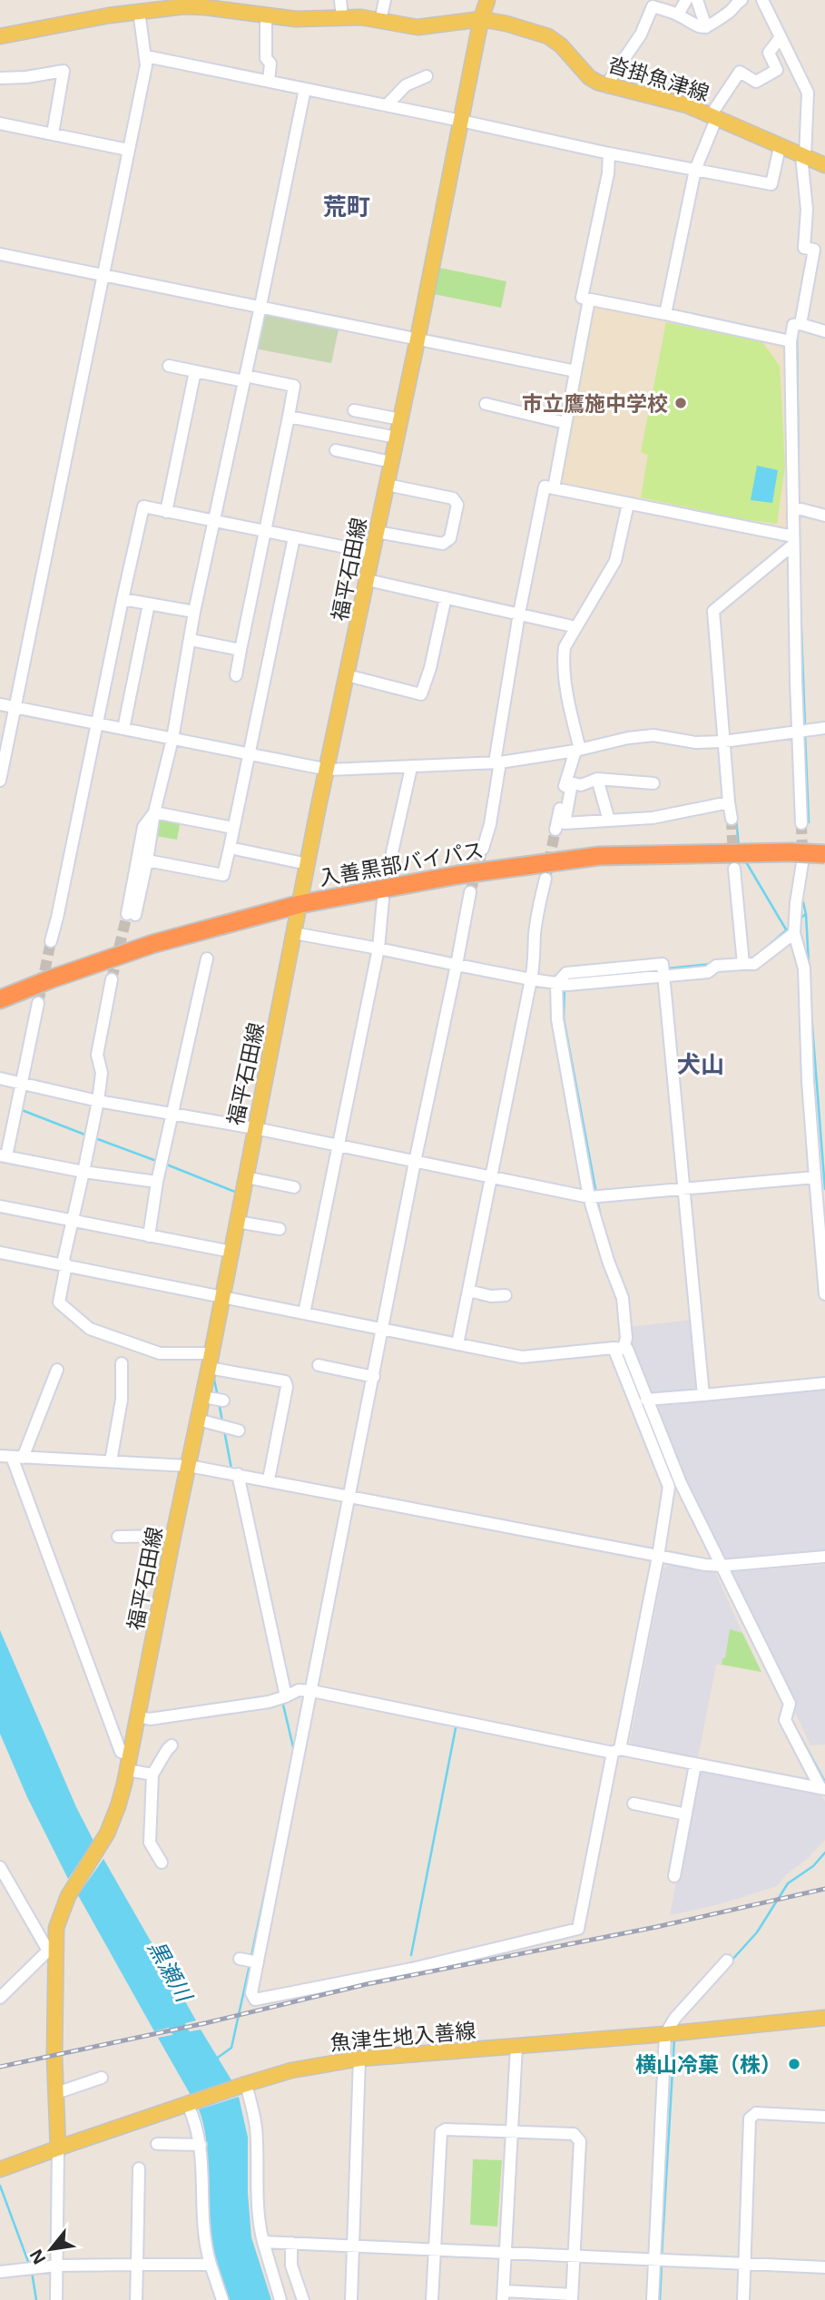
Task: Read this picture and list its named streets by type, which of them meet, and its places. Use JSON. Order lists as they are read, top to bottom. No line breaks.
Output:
{"streets":{"highway":["入善黒部バイパス"],"main road":["沓掛魚津線","福平石田線","魚津生地入善線"]},"crossings":[["沓掛魚津線","福平石田線"],["福平石田線","入善黒部バイパス"],["福平石田線","魚津生地入善線"]],"districts":["荒町","犬山"],"water":["黒瀬川"],"places":["市立鷹施中学校","横山冷菓（株）"],"north":"bottom left"}
